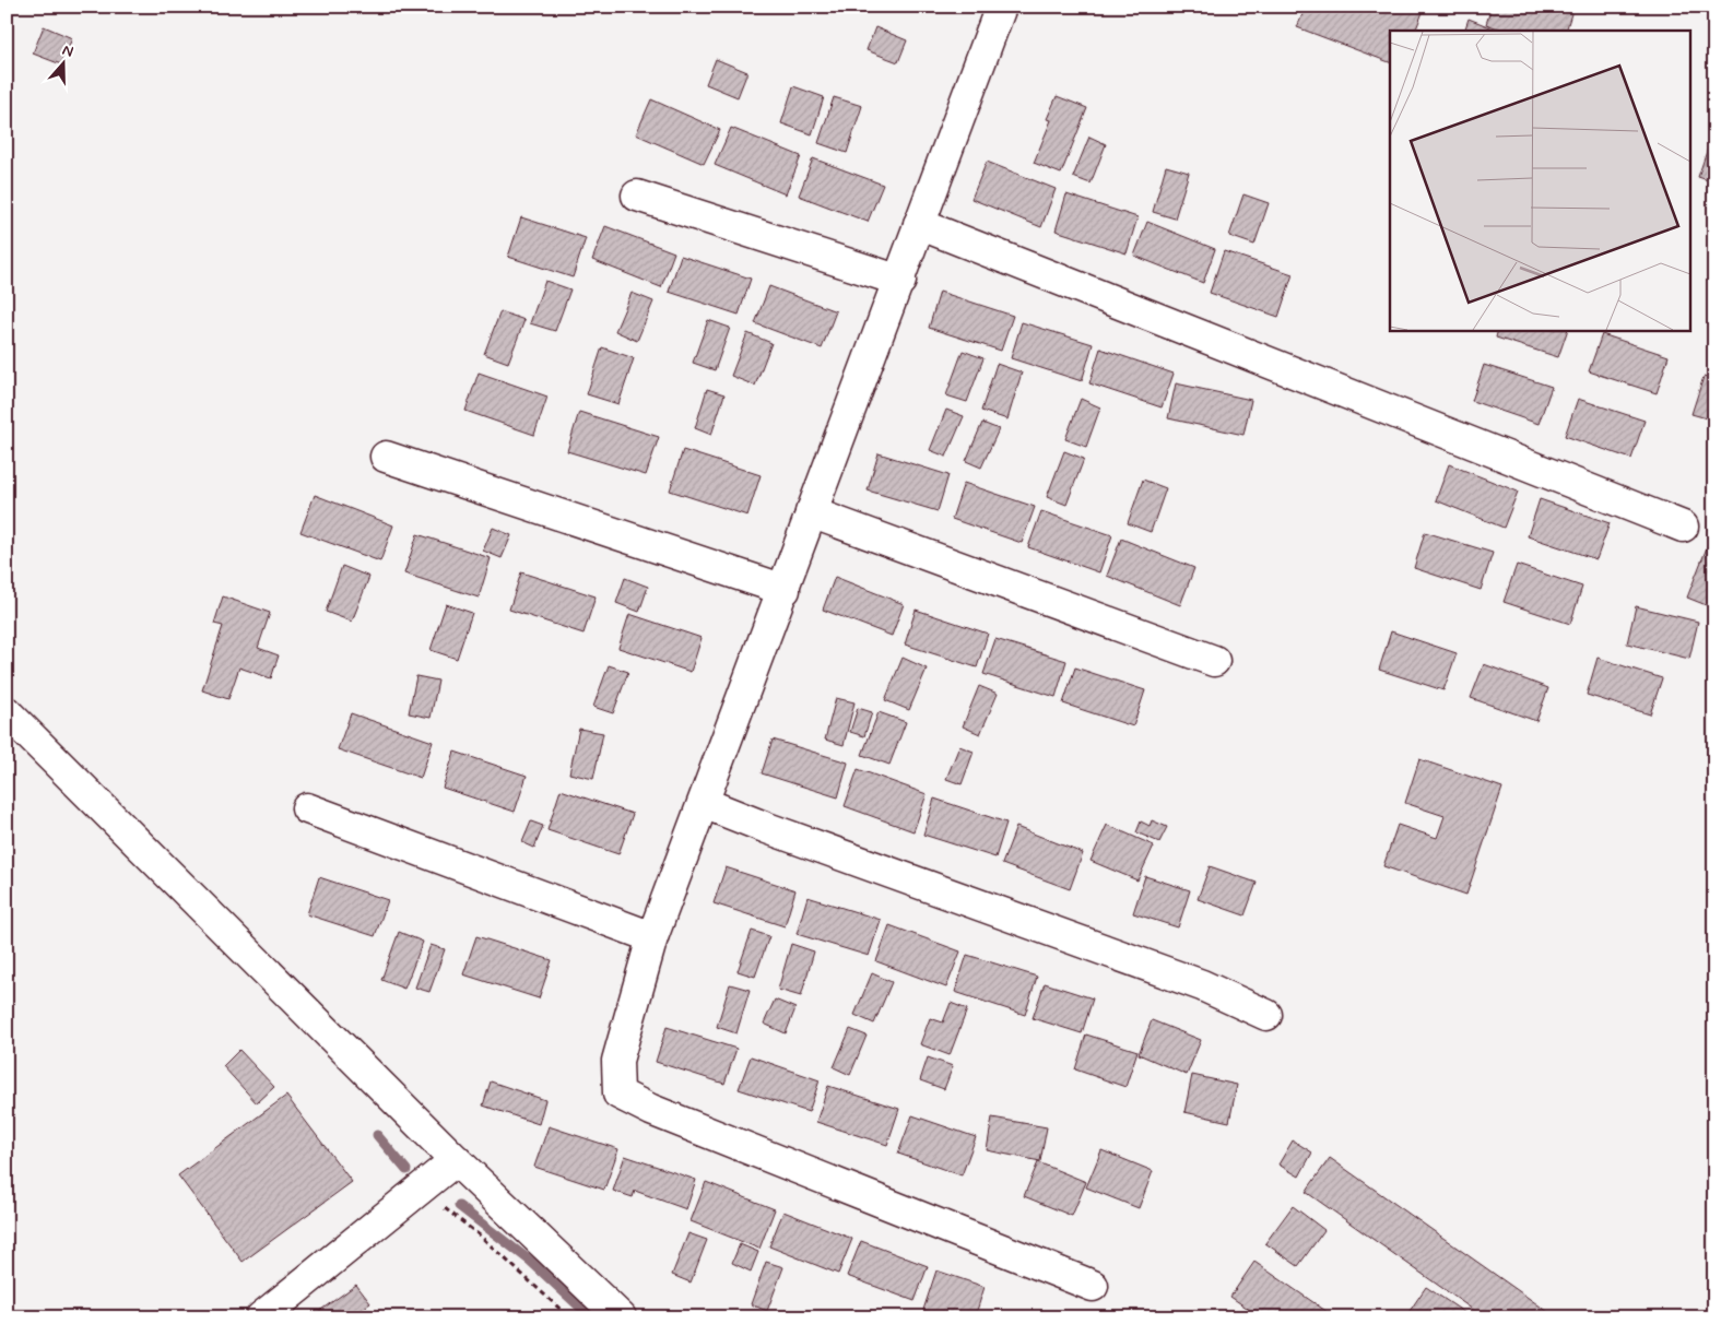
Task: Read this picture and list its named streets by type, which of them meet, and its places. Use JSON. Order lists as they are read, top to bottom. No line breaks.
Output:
{"north":"top"}
